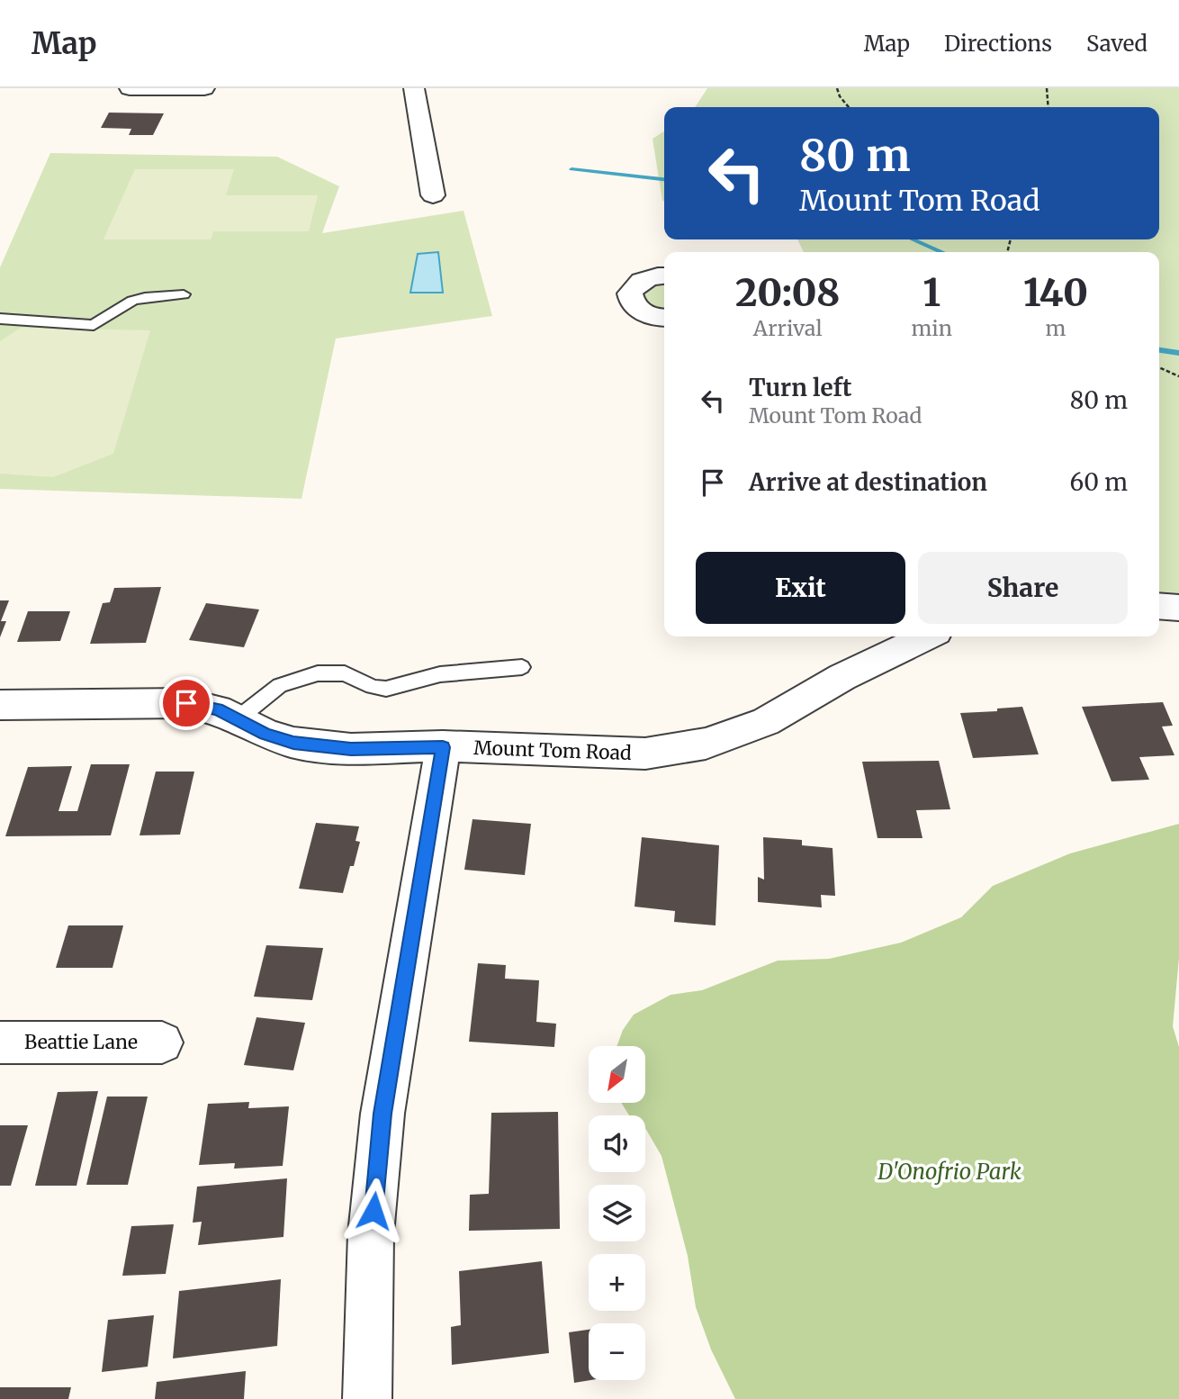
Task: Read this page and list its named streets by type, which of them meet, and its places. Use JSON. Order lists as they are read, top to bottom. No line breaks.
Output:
{"streets":{"street":["Mount Tom Road","Beattie Lane"]},"parks":["D'Onofrio Park"],"north":"bottom left","page":{"header":"Map","nav":["Map","Directions","Saved"],"turn":["80 m","Mount Tom Road"],"eta":["20:08","Arrival","1","min","140","m"],"list":[{"name":"Turn left","note":"Mount Tom Road","value":"80 m"},{"name":"Arrive at destination","value":"60 m"}],"buttons":["Exit","Share"],"map_buttons":["+","−"]}}
